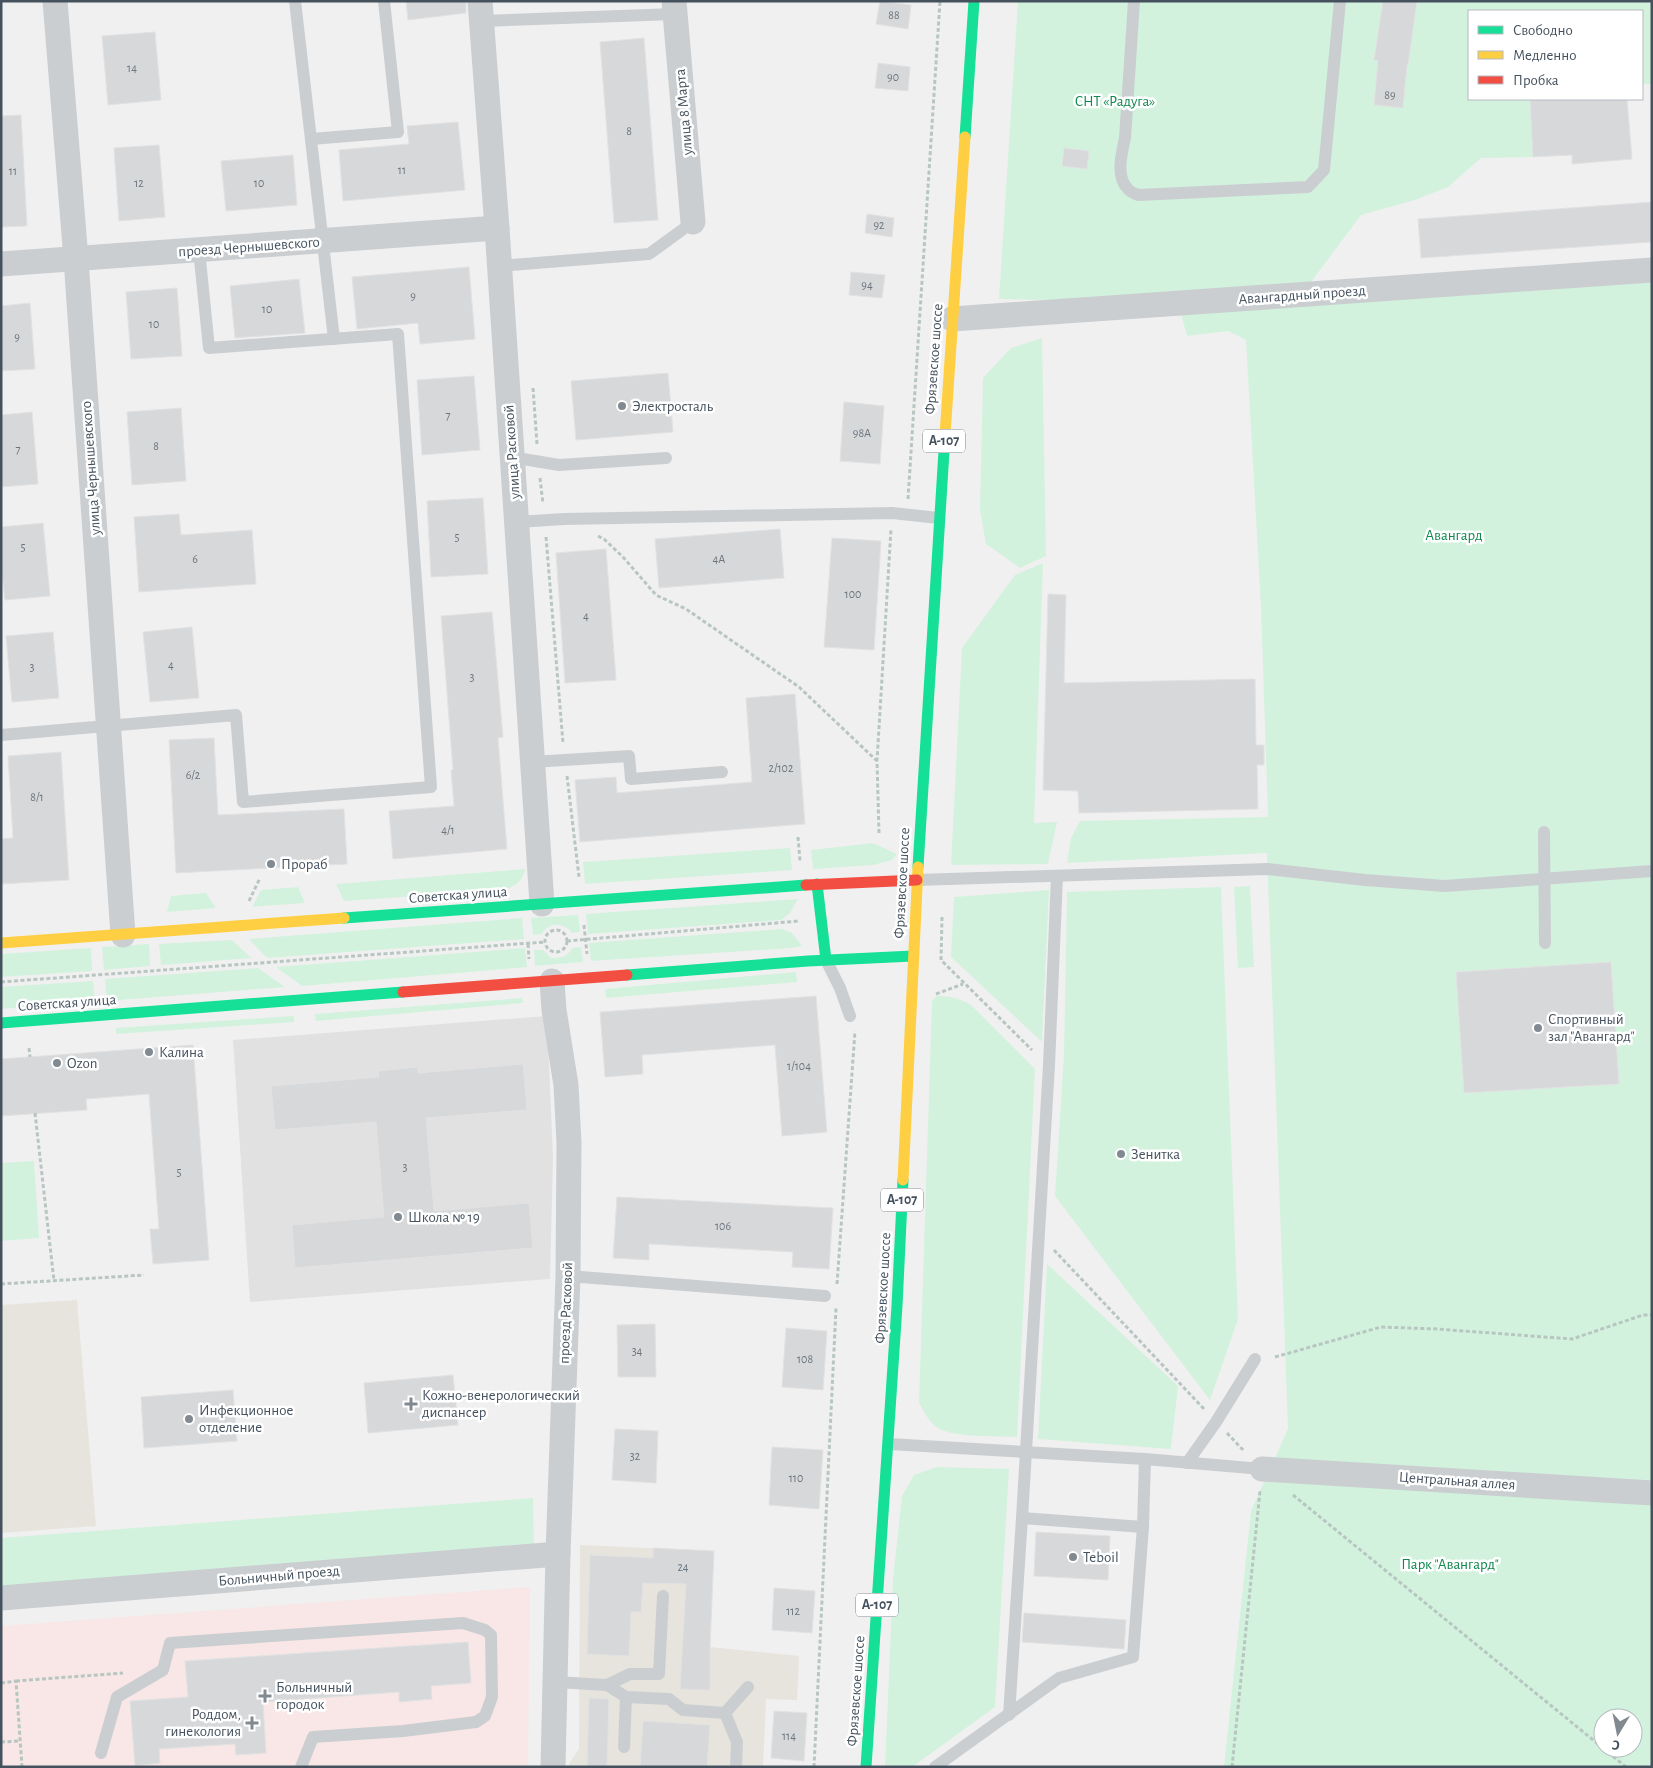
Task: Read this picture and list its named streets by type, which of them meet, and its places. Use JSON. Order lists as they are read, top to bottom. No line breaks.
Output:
{"streets":{"main road":["Фрязевское шоссе","А-107","Советская улица"],"street":["улица 8 Марта","проезд Чернышевского","Авангардный проезд","улица Расковой","улица Чернышевского","проезд Расковой","Центральная аллея","Больничный проезд"]},"crossings":[["проезд Чернышевского","улица Расковой"],["проезд Чернышевского","улица Чернышевского"],["Авангардный проезд","Фрязевское шоссе"],["Фрязевское шоссе","Советская улица"],["улица Расковой","Советская улица"],["улица Чернышевского","Советская улица"],["Советская улица","проезд Расковой"],["проезд Расковой","Больничный проезд"]],"parks":["СНТ «Радуга»","Авангард","Парк \"Авангард\""],"places":{"other":["Электросталь","Прораб","Спортивный зал \"Авангард\"","Калина","Ozon","Зенитка","Школа № 19","Инфекционное отделение","Teboil"],"health":["Кожно-венерологический диспансер","Больничный городок","Роддом, гинекология"]},"house_numbers":["88","14","90","89","8","11","11","12","10","92","94","9","10","10","9","7","98А","8","7","5","5","6","4А","100","4","4","3","3","2/102","6/2","8/1","4/1","1/104","3","5","106","34","108","32","110","24","112","114"],"legend":["Свободно","Медленно","Пробка"],"north":"bottom"}
